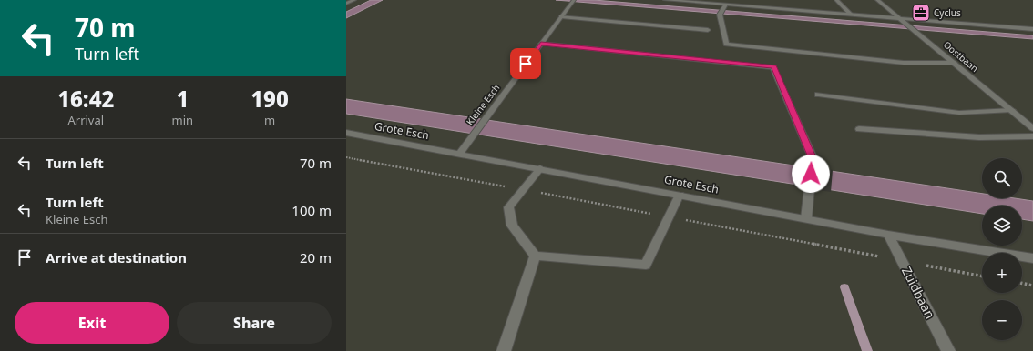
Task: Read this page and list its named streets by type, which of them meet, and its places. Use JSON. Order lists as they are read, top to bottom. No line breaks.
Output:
{"streets":{"street":["Oostbaan","Kleine Esch","Grote Esch","Zuidbaan"]},"crossings":[["Kleine Esch","Grote Esch"],["Grote Esch","Zuidbaan"]],"places":{"office":["Cyclus"]},"page":{"turn":["70 m","Turn left"],"eta":["16:42","Arrival","1","min","190","m"],"list":[{"name":"Turn left","value":"70 m"},{"name":"Turn left","note":"Kleine Esch","value":"100 m"},{"name":"Arrive at destination","value":"20 m"}],"map_buttons":["+","−"],"buttons":["Exit","Share"]}}
